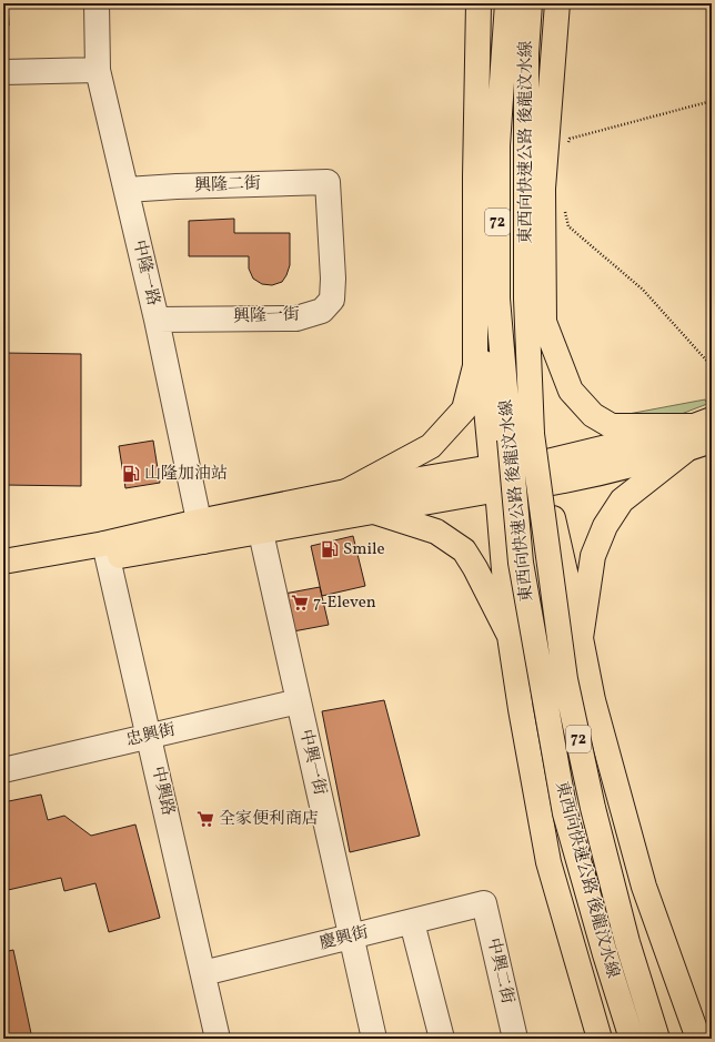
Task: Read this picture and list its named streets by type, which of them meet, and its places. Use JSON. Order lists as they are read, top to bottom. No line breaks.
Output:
{"streets":{"main road":["東西向快速公路 後龍汶水線","72"],"street":["興隆二街","中隆一路","興隆一街","忠興街","中興一街","中興路","慶興街","中興二街"]},"crossings":[["興隆二街","中隆一路"],["興隆二街","興隆一街"],["中隆一路","興隆一街"],["忠興街","中興一街"],["忠興街","中興路"],["中興一街","慶興街"],["中興路","慶興街"],["慶興街","中興二街"]],"places":{"fuel station":["山隆加油站","Smile"],"supermarket":["7-Eleven","全家便利商店"]}}
